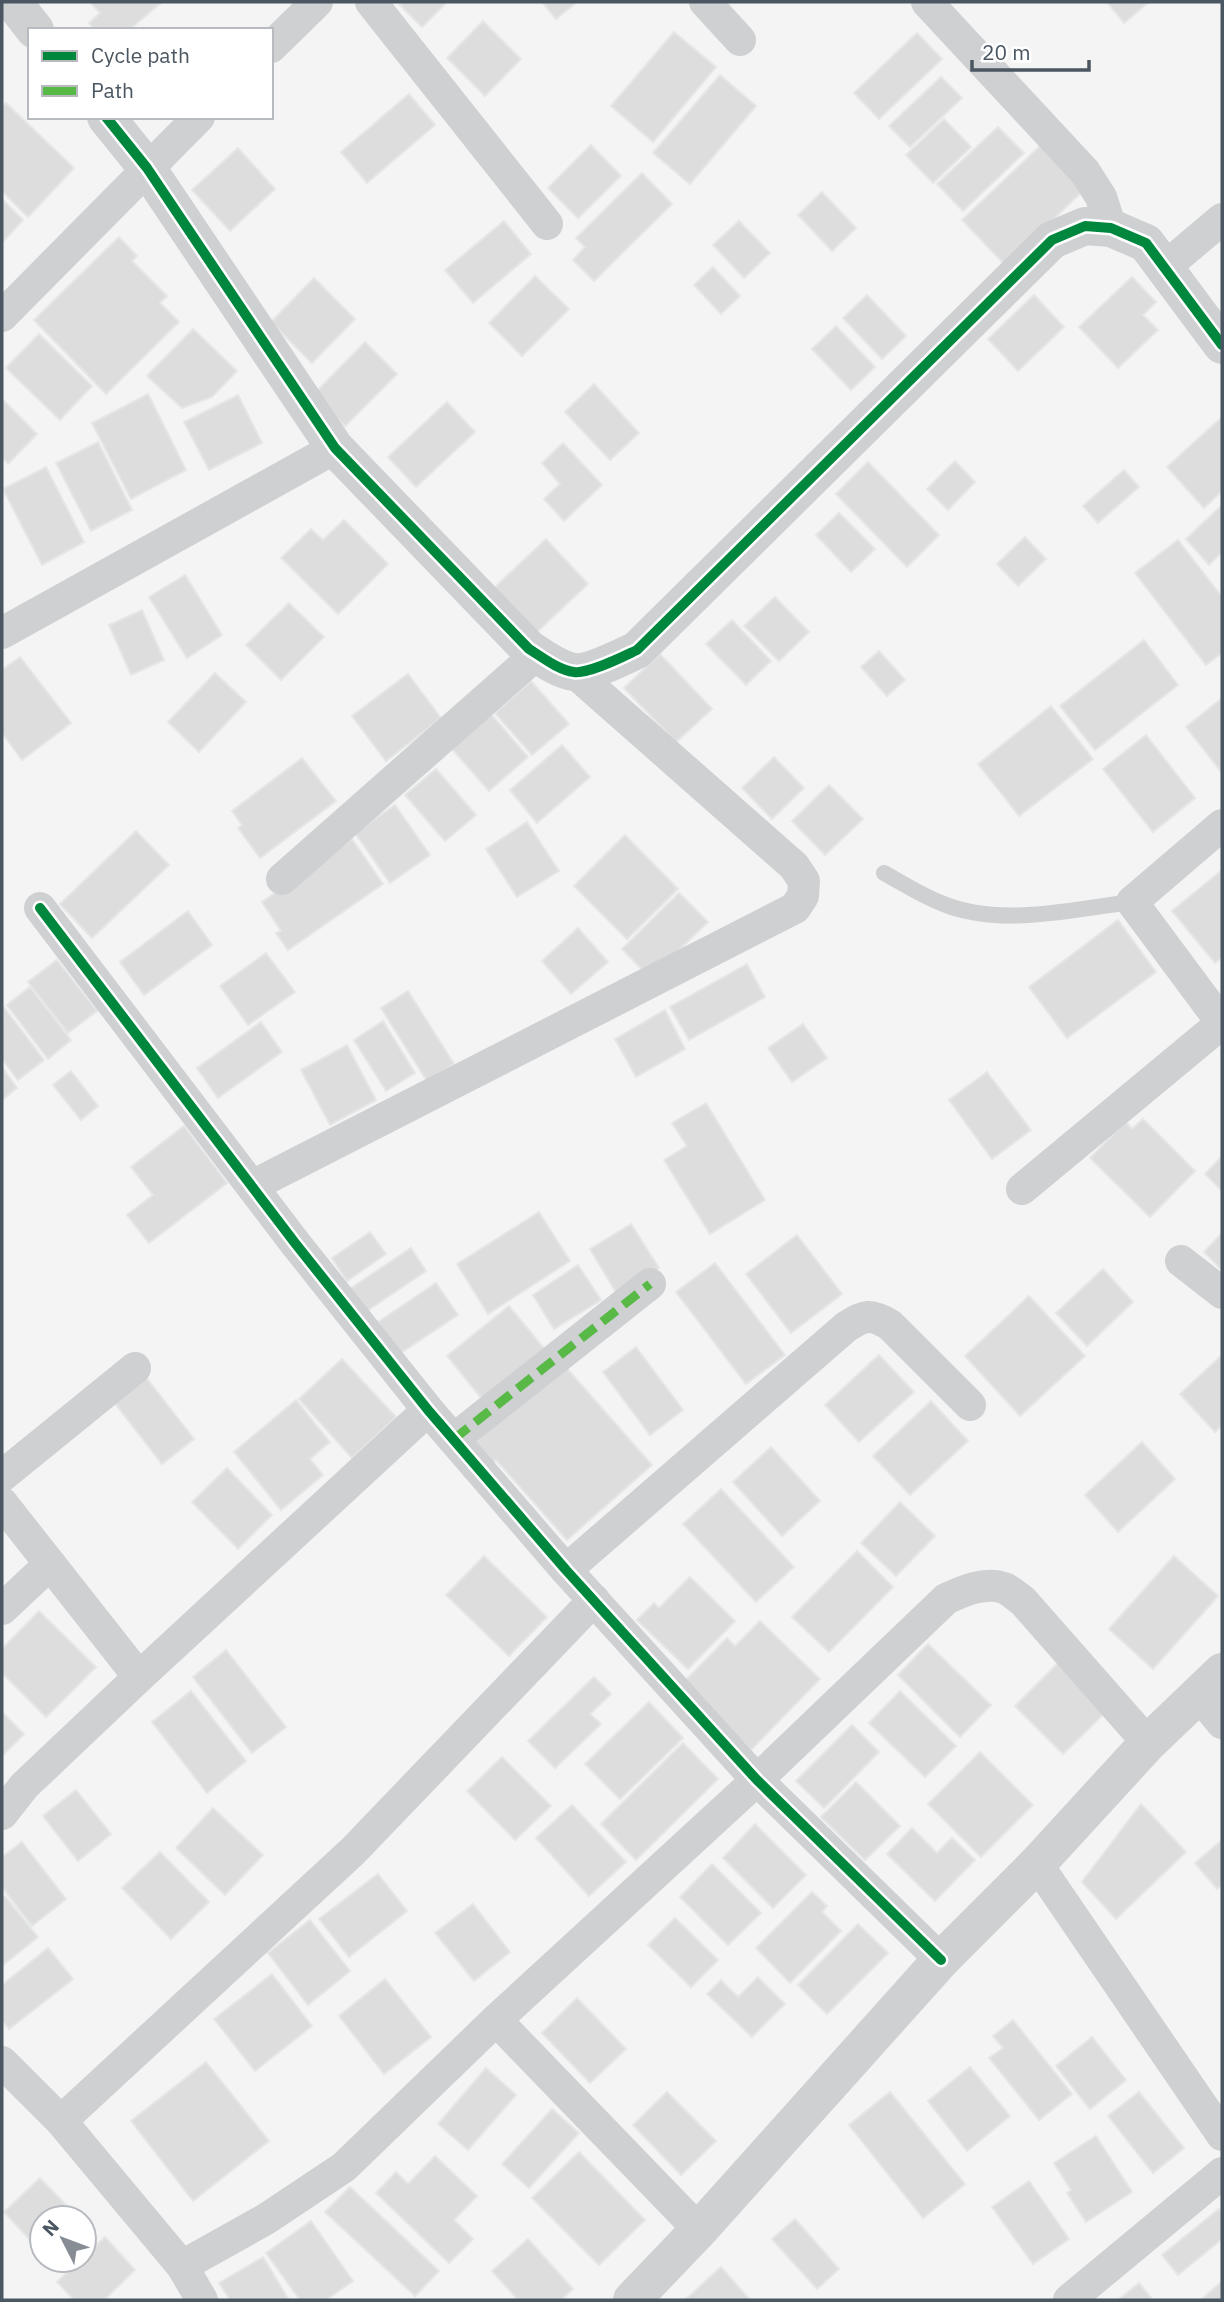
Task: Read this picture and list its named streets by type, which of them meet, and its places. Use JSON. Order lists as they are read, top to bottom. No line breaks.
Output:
{"legend":["Cycle path","Path"],"scale_bar":"20 m","north":"top left"}
